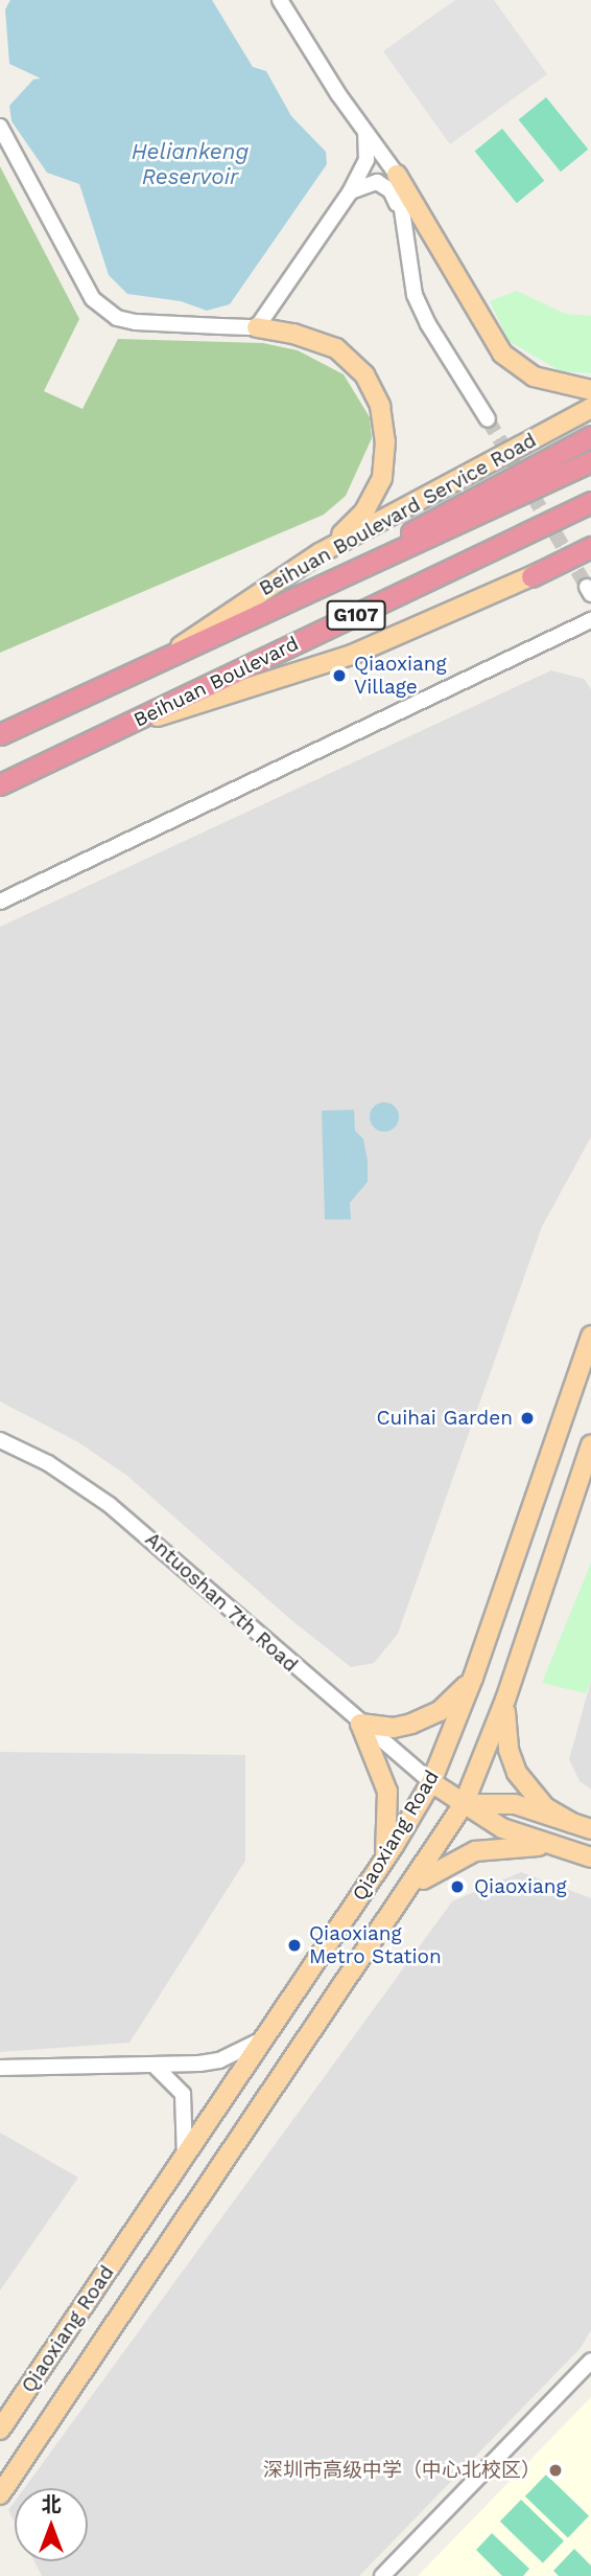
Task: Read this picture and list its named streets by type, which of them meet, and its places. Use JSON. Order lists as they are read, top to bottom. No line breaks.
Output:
{"streets":{"highway":["G107","Beihuan Boulevard"],"main road":["Beihuan Boulevard Service Road","Qiaoxiang Road"],"street":["Antuoshan 7th Road"]},"crossings":[["Beihuan Boulevard Service Road","G107"],["Antuoshan 7th Road","Qiaoxiang Road"]],"water":["Heliankeng Reservoir"],"places":["Qiaoxiang Village","Cuihai Garden","Qiaoxiang","Qiaoxiang Metro Station","深圳市高级中学（中心北校区）"],"north":"top"}
